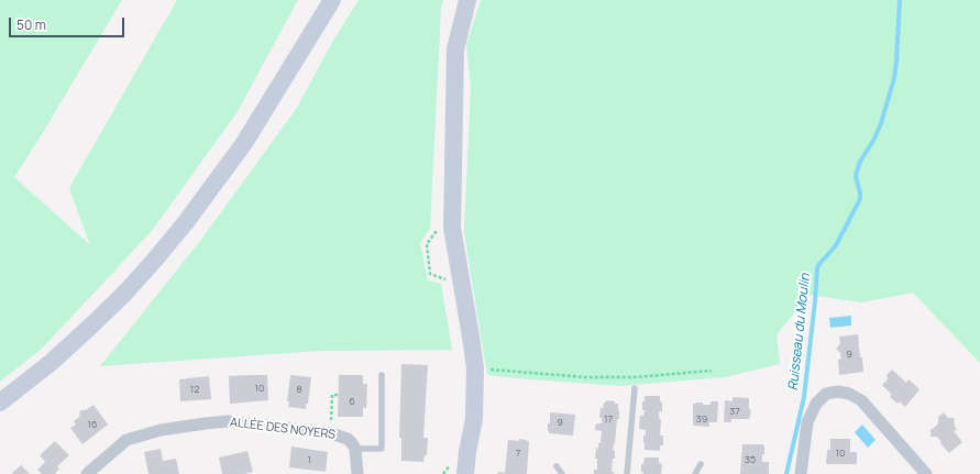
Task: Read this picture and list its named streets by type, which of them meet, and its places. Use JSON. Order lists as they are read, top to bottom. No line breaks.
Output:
{"streets":{"street":["ALLÉE DES NOYERS"]},"water":["Ruisseau du Moulin"],"house_numbers":["9","10","12","8","6","37","17","39","9","16","7","10","1","35"],"scale_bar":"50 m"}
